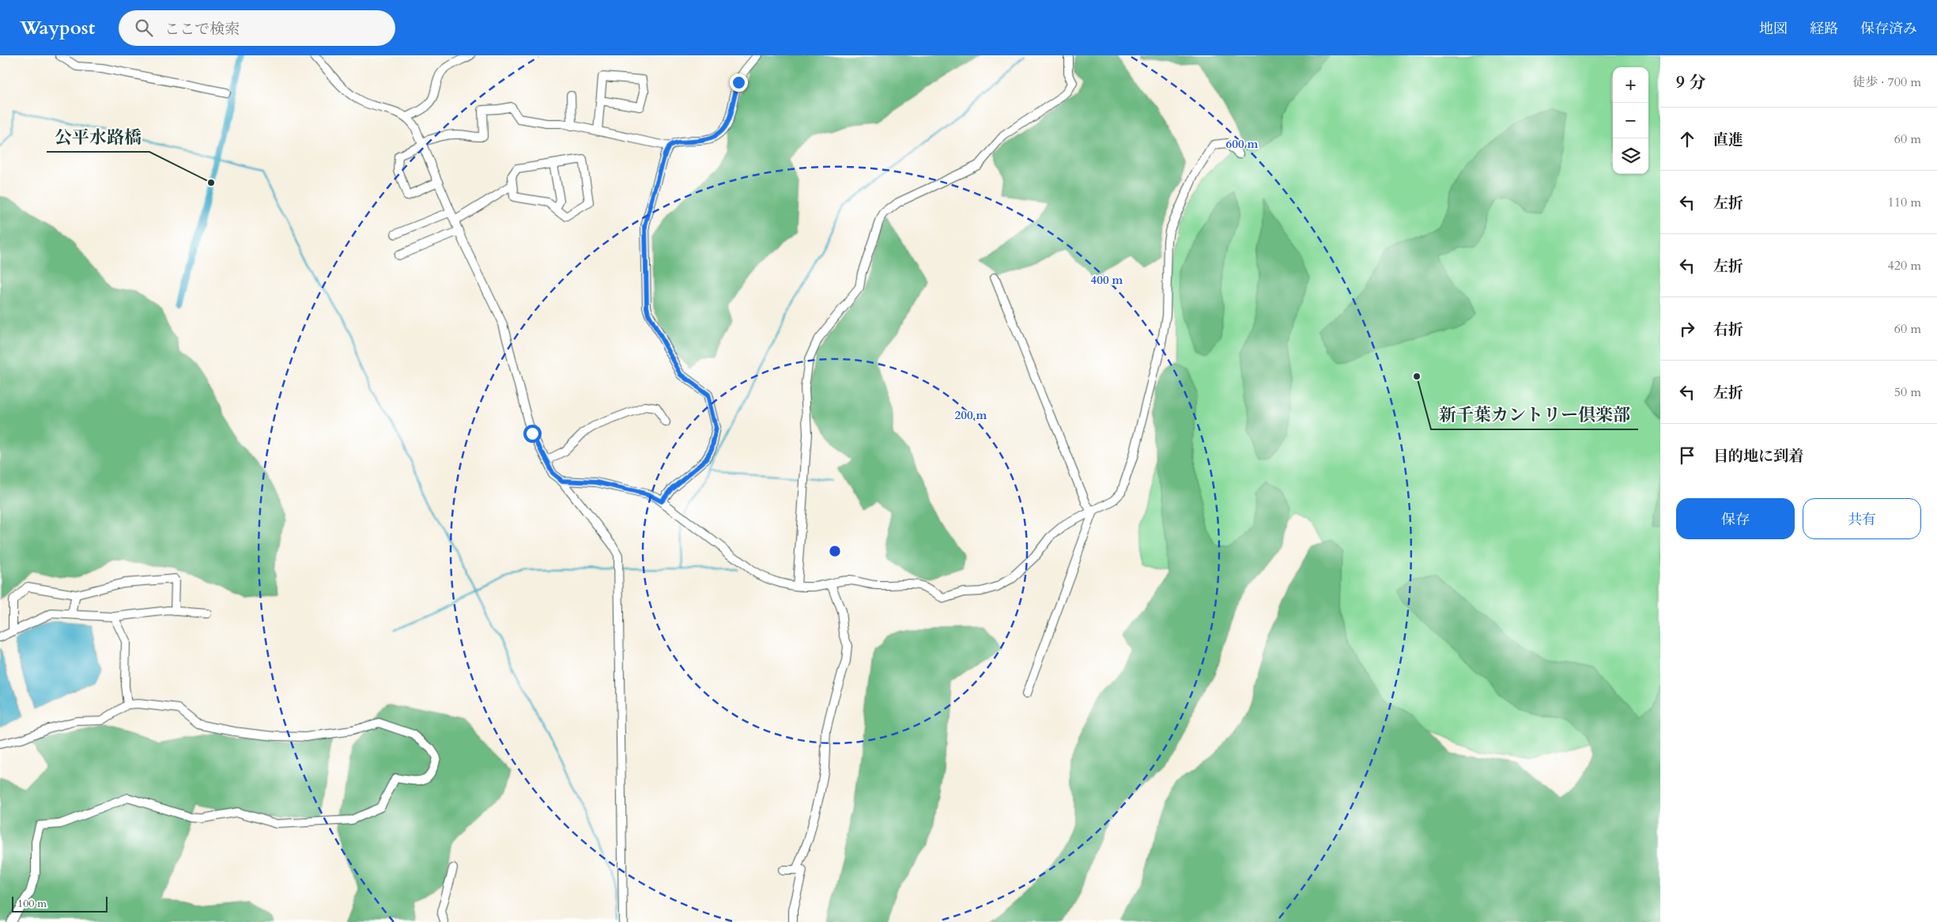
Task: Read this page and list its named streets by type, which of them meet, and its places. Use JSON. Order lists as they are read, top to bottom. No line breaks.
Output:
{"places":["公平水路橋","新千葉カントリー倶楽部"],"scale_bar":"100 m","page":{"header":"Waypost","search":"ここで検索","nav":["地図","経路","保存済み"],"heading":["9 分","徒歩 · 700 m"],"map_buttons":["+","−"],"list":[["直進","60 m"],["左折","110 m"],["左折","420 m"],["右折","60 m"],["左折","50 m"],"目的地に到着"],"buttons":["保存","共有"],"scale":"100 m"},"rings":["600 m","400 m","200 m"]}
